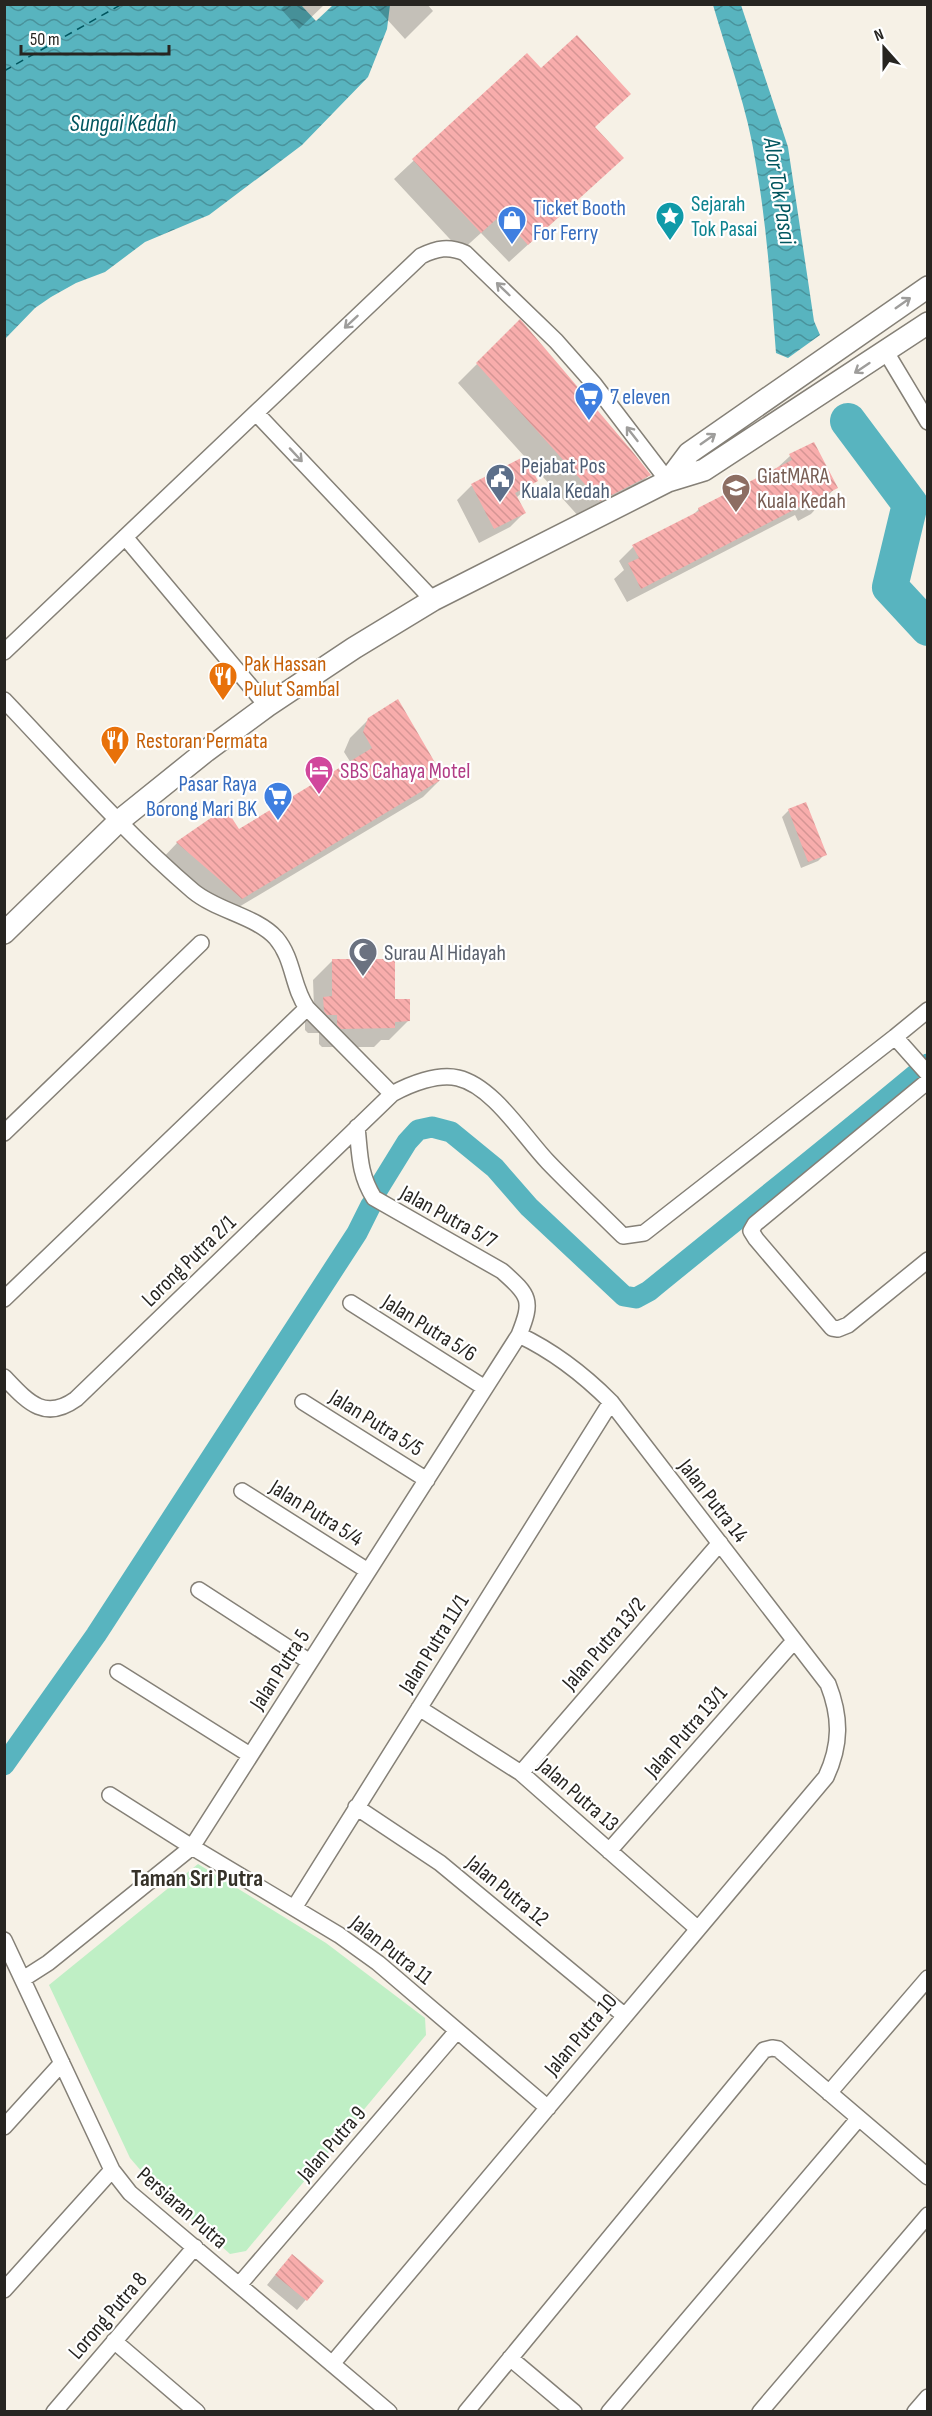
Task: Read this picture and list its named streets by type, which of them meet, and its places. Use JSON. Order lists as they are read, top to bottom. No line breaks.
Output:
{"streets":{"street":["Jalan Putra 5/7","Lorong Putra 2/1","Jalan Putra 5/6","Jalan Putra 5/5","Jalan Putra 14","Jalan Putra 5/4","Jalan Putra 11/1","Jalan Putra 13/2","Jalan Putra 5","Jalan Putra 13/1","Jalan Putra 13","Jalan Putra 12","Jalan Putra 11","Jalan Putra 10","Jalan Putra 9","Persiaran Putra","Lorong Putra 8"]},"crossings":[["Jalan Putra 5/7","Lorong Putra 2/1"],["Jalan Putra 5/7","Jalan Putra 14"],["Jalan Putra 5/7","Jalan Putra 5"],["Jalan Putra 5/6","Jalan Putra 5"],["Jalan Putra 5/5","Jalan Putra 5"],["Jalan Putra 14","Jalan Putra 11/1"],["Jalan Putra 14","Jalan Putra 13/2"],["Jalan Putra 14","Jalan Putra 5"],["Jalan Putra 14","Jalan Putra 13/1"],["Jalan Putra 14","Jalan Putra 10"],["Jalan Putra 5/4","Jalan Putra 5"],["Jalan Putra 11/1","Jalan Putra 13"],["Jalan Putra 11/1","Jalan Putra 12"],["Jalan Putra 11/1","Jalan Putra 11"],["Jalan Putra 13/2","Jalan Putra 13"],["Jalan Putra 5","Jalan Putra 11"],["Jalan Putra 5","Persiaran Putra"],["Jalan Putra 13/1","Jalan Putra 13"],["Jalan Putra 13","Jalan Putra 10"],["Jalan Putra 12","Jalan Putra 10"],["Jalan Putra 11","Jalan Putra 10"],["Jalan Putra 11","Jalan Putra 9"],["Jalan Putra 10","Persiaran Putra"],["Jalan Putra 9","Persiaran Putra"],["Persiaran Putra","Lorong Putra 8"]],"districts":["Taman Sri Putra"],"water":["Sungai Kedah","Alor Tok Pasai"],"places":{"place":["Sejarah Tok Pasai"],"shop":["Ticket Booth For Ferry"],"supermarket":["7 eleven","Pasar Raya Borong Mari BK"],"public building":["Pejabat Pos Kuala Kedah"],"school or university":["GiatMARA Kuala Kedah"],"restaurant":["Pak Hassan Pulut Sambal","Restoran Permata"],"hotel":["SBS Cahaya Motel"],"mosque":["Surau Al Hidayah"]},"scale_bar":"50 m","north":"top"}
